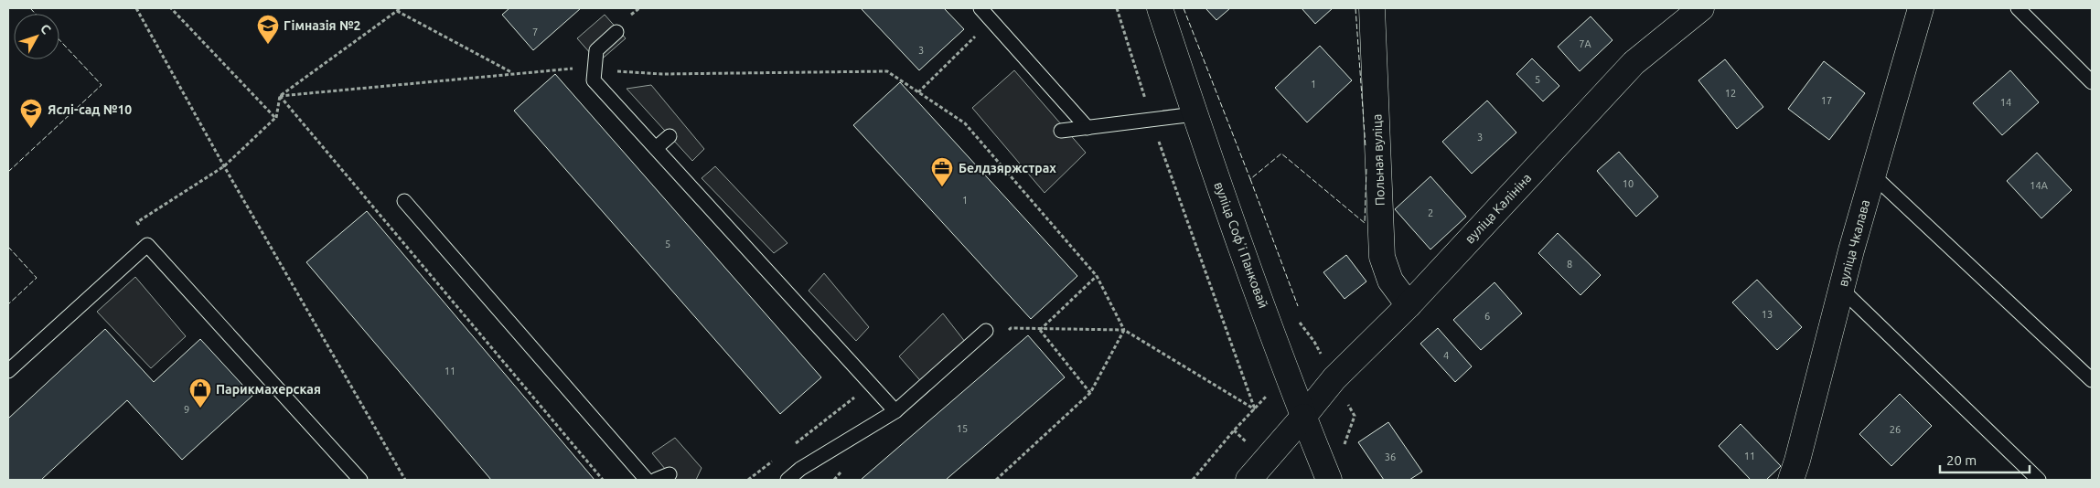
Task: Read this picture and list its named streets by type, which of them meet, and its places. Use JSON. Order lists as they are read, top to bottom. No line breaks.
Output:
{"streets":{"street":["Польная вуліца","вуліца Калініна","вуліца Чкалава","вуліца Софʼі Панковай"]},"crossings":[["Польная вуліца","вуліца Калініна"],["вуліца Калініна","вуліца Софʼі Панковай"]],"places":{"school or university":["Гімназія №2","Яслі-сад №10"],"office":["Белдзяржстрах"],"shop":["Парикмахерская"]},"house_numbers":["7","7А","3","5","1","12","17","14","3","10","14А","1","2","5","8","13","6","4","11","9","15","26","11","36"],"scale_bar":"20 m","north":"top right"}
